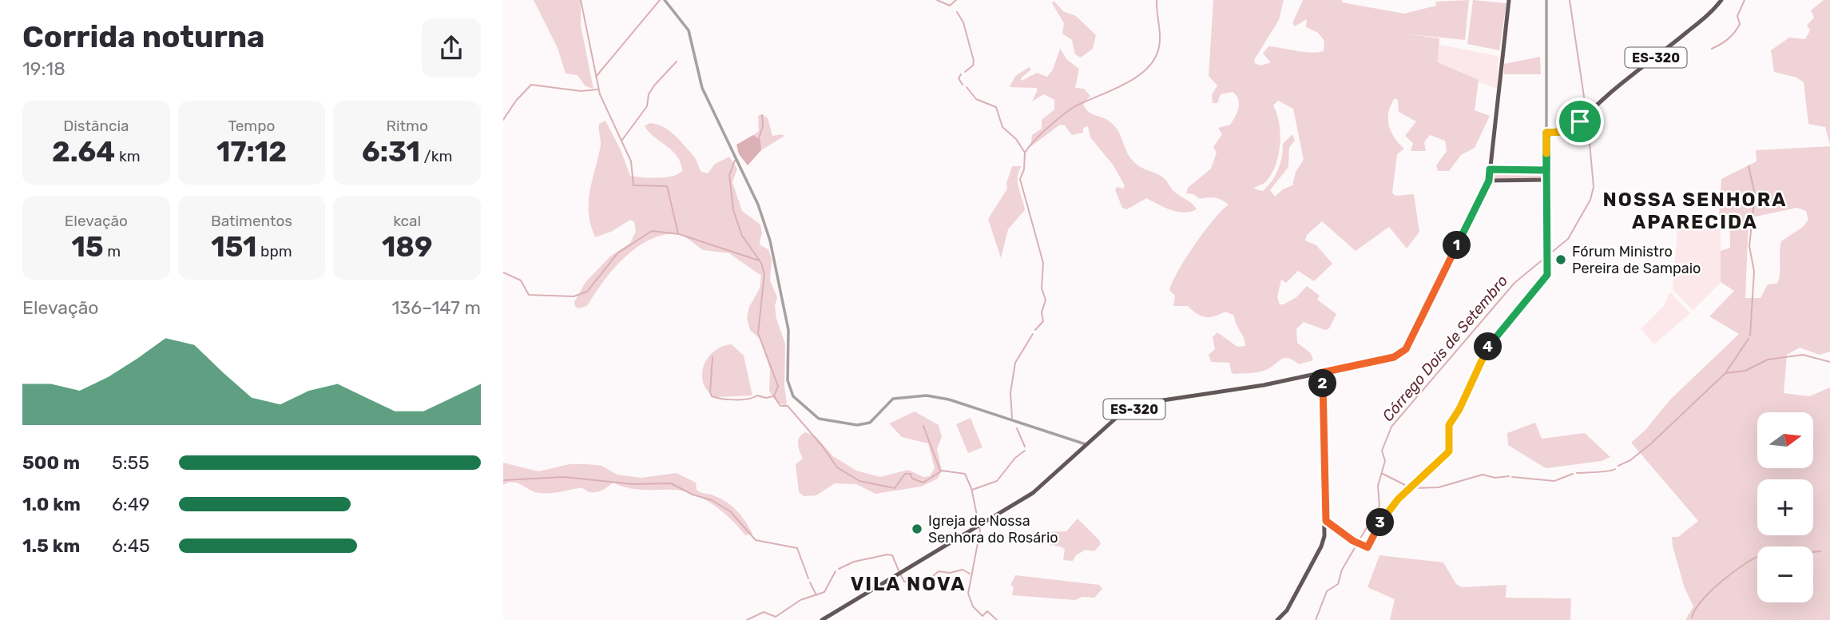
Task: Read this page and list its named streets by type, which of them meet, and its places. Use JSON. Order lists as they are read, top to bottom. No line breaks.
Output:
{"streets":{"main road":["ES-320"]},"districts":["NOSSA SENHORA APARECIDA","VILA NOVA"],"water":["Córrego Dois de Setembro"],"places":["Fórum Ministro Pereira de Sampaio","Igreja de Nossa Senhora do Rosário"],"north":"right","page":{"heading":["Corrida noturna","19:18"],"stats":[["Distância","2.64 km"],["Tempo","17:12"],["Ritmo","6:31 /km"],["Elevação","15 m"],["Batimentos","151 bpm"],["kcal","189"]],"pins":["1","4","2","3"],"chart":["Elevação","136–147 m"],"map_buttons":["+","−"],"list":[{"name":"500 m","note":"5:55"},{"name":"1.0 km","note":"6:49"},{"name":"1.5 km","note":"6:45"}]}}
